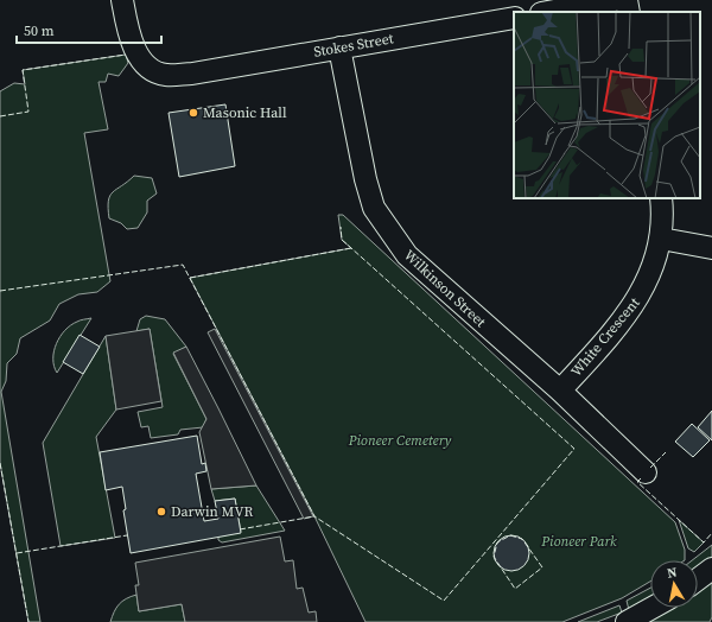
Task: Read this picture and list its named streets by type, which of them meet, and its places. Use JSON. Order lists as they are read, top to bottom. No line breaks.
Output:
{"streets":{"street":["Stokes Street","Wilkinson Street","White Crescent"]},"crossings":[["Stokes Street","Wilkinson Street"],["Wilkinson Street","White Crescent"]],"parks":["Pioneer Cemetery","Pioneer Park"],"places":["Masonic Hall","Darwin MVR"],"scale_bar":"50 m","north":"top"}
